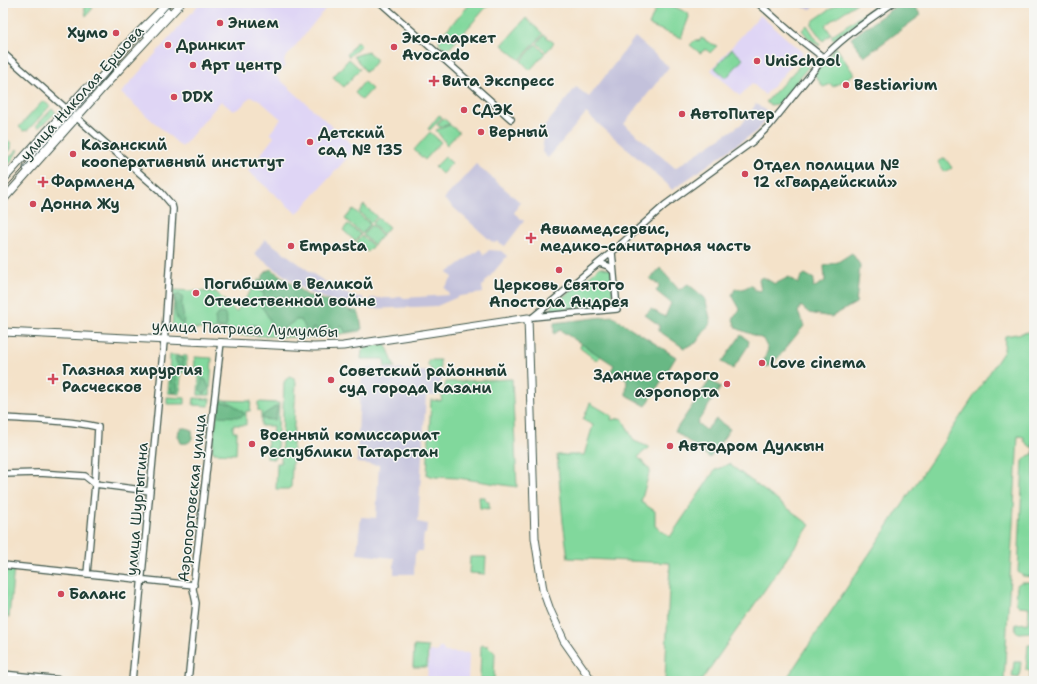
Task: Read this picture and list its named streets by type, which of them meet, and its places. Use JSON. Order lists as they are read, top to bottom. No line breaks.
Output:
{"streets":{"main road":["улица Николая Ершова","улица Патриса Лумумбы"],"street":["Аэропортовская улица","улица Шуртыгина"]},"crossings":[["улица Николая Ершова","улица Шуртыгина"],["улица Патриса Лумумбы","Аэропортовская улица"],["улица Патриса Лумумбы","улица Шуртыгина"]],"places":{"other":["Энием","Хумо","Дринкит","Эко-маркет Avocado","UniSchool","Арт центр","Bestiarium","DDX","СДЭК","АвтоПитер","Верный","Детский сад № 135","Казанский кооперативный институт","Отдел полиции № 12 «Гвардейский»","Донна Жу","Empasta","Церковь Святого Апостола Андрея","Погибшим в Великой Отечественной войне","Love cinema","Советский районный суд города Казани","Здание старого аэропорта","Военный комиссариат Республики Татарстан","Автодром Дулкын","Баланс"],"health":["Вита Экспресс","Фармленд","Авиамедсервис, медико-санитарная часть","Глазная хирургия Расческов"]}}
